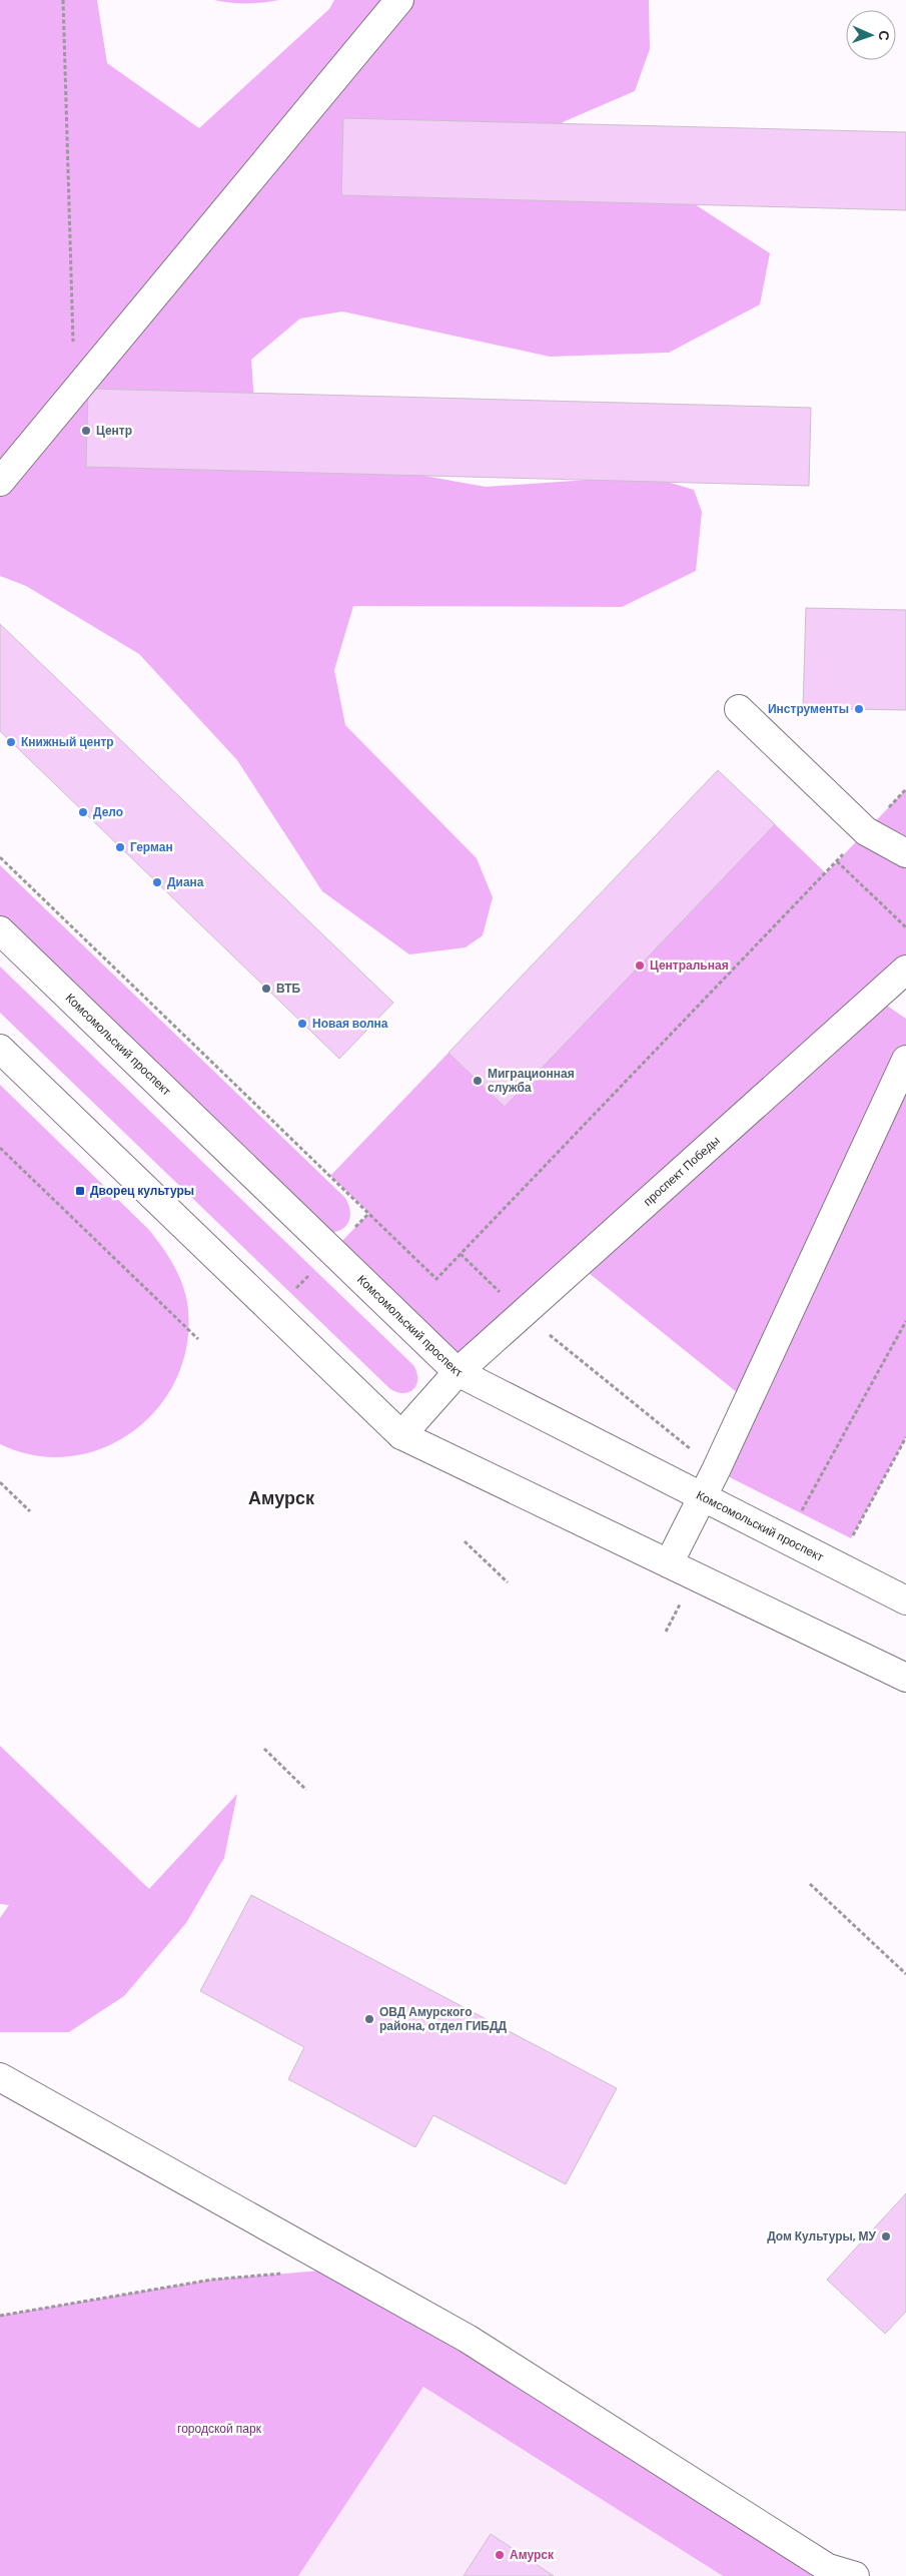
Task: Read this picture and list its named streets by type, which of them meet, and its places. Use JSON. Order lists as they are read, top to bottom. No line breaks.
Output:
{"streets":{"street":["Комсомольский проспект","проспект Победы"]},"crossings":[["Комсомольский проспект","проспект Победы"]],"districts":["Амурск"],"parks":["городской парк"],"places":{"other":["Центр","Инструменты","Книжный центр","Дело","Герман","Диана","Центральная","ВТБ","Новая волна","Миграционная служба","ОВД Амурского района, отдел ГИБДД","Дом Культуры, МУ","Амурск"],"transit":["Дворец культуры"]},"north":"right"}
